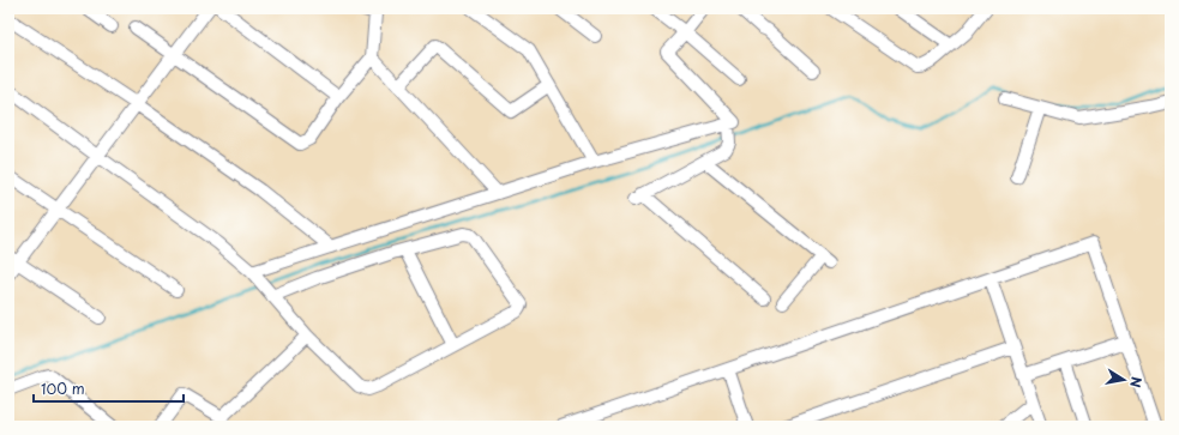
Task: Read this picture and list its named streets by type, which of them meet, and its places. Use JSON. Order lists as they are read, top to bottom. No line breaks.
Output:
{"scale_bar":"100 m","north":"right"}
